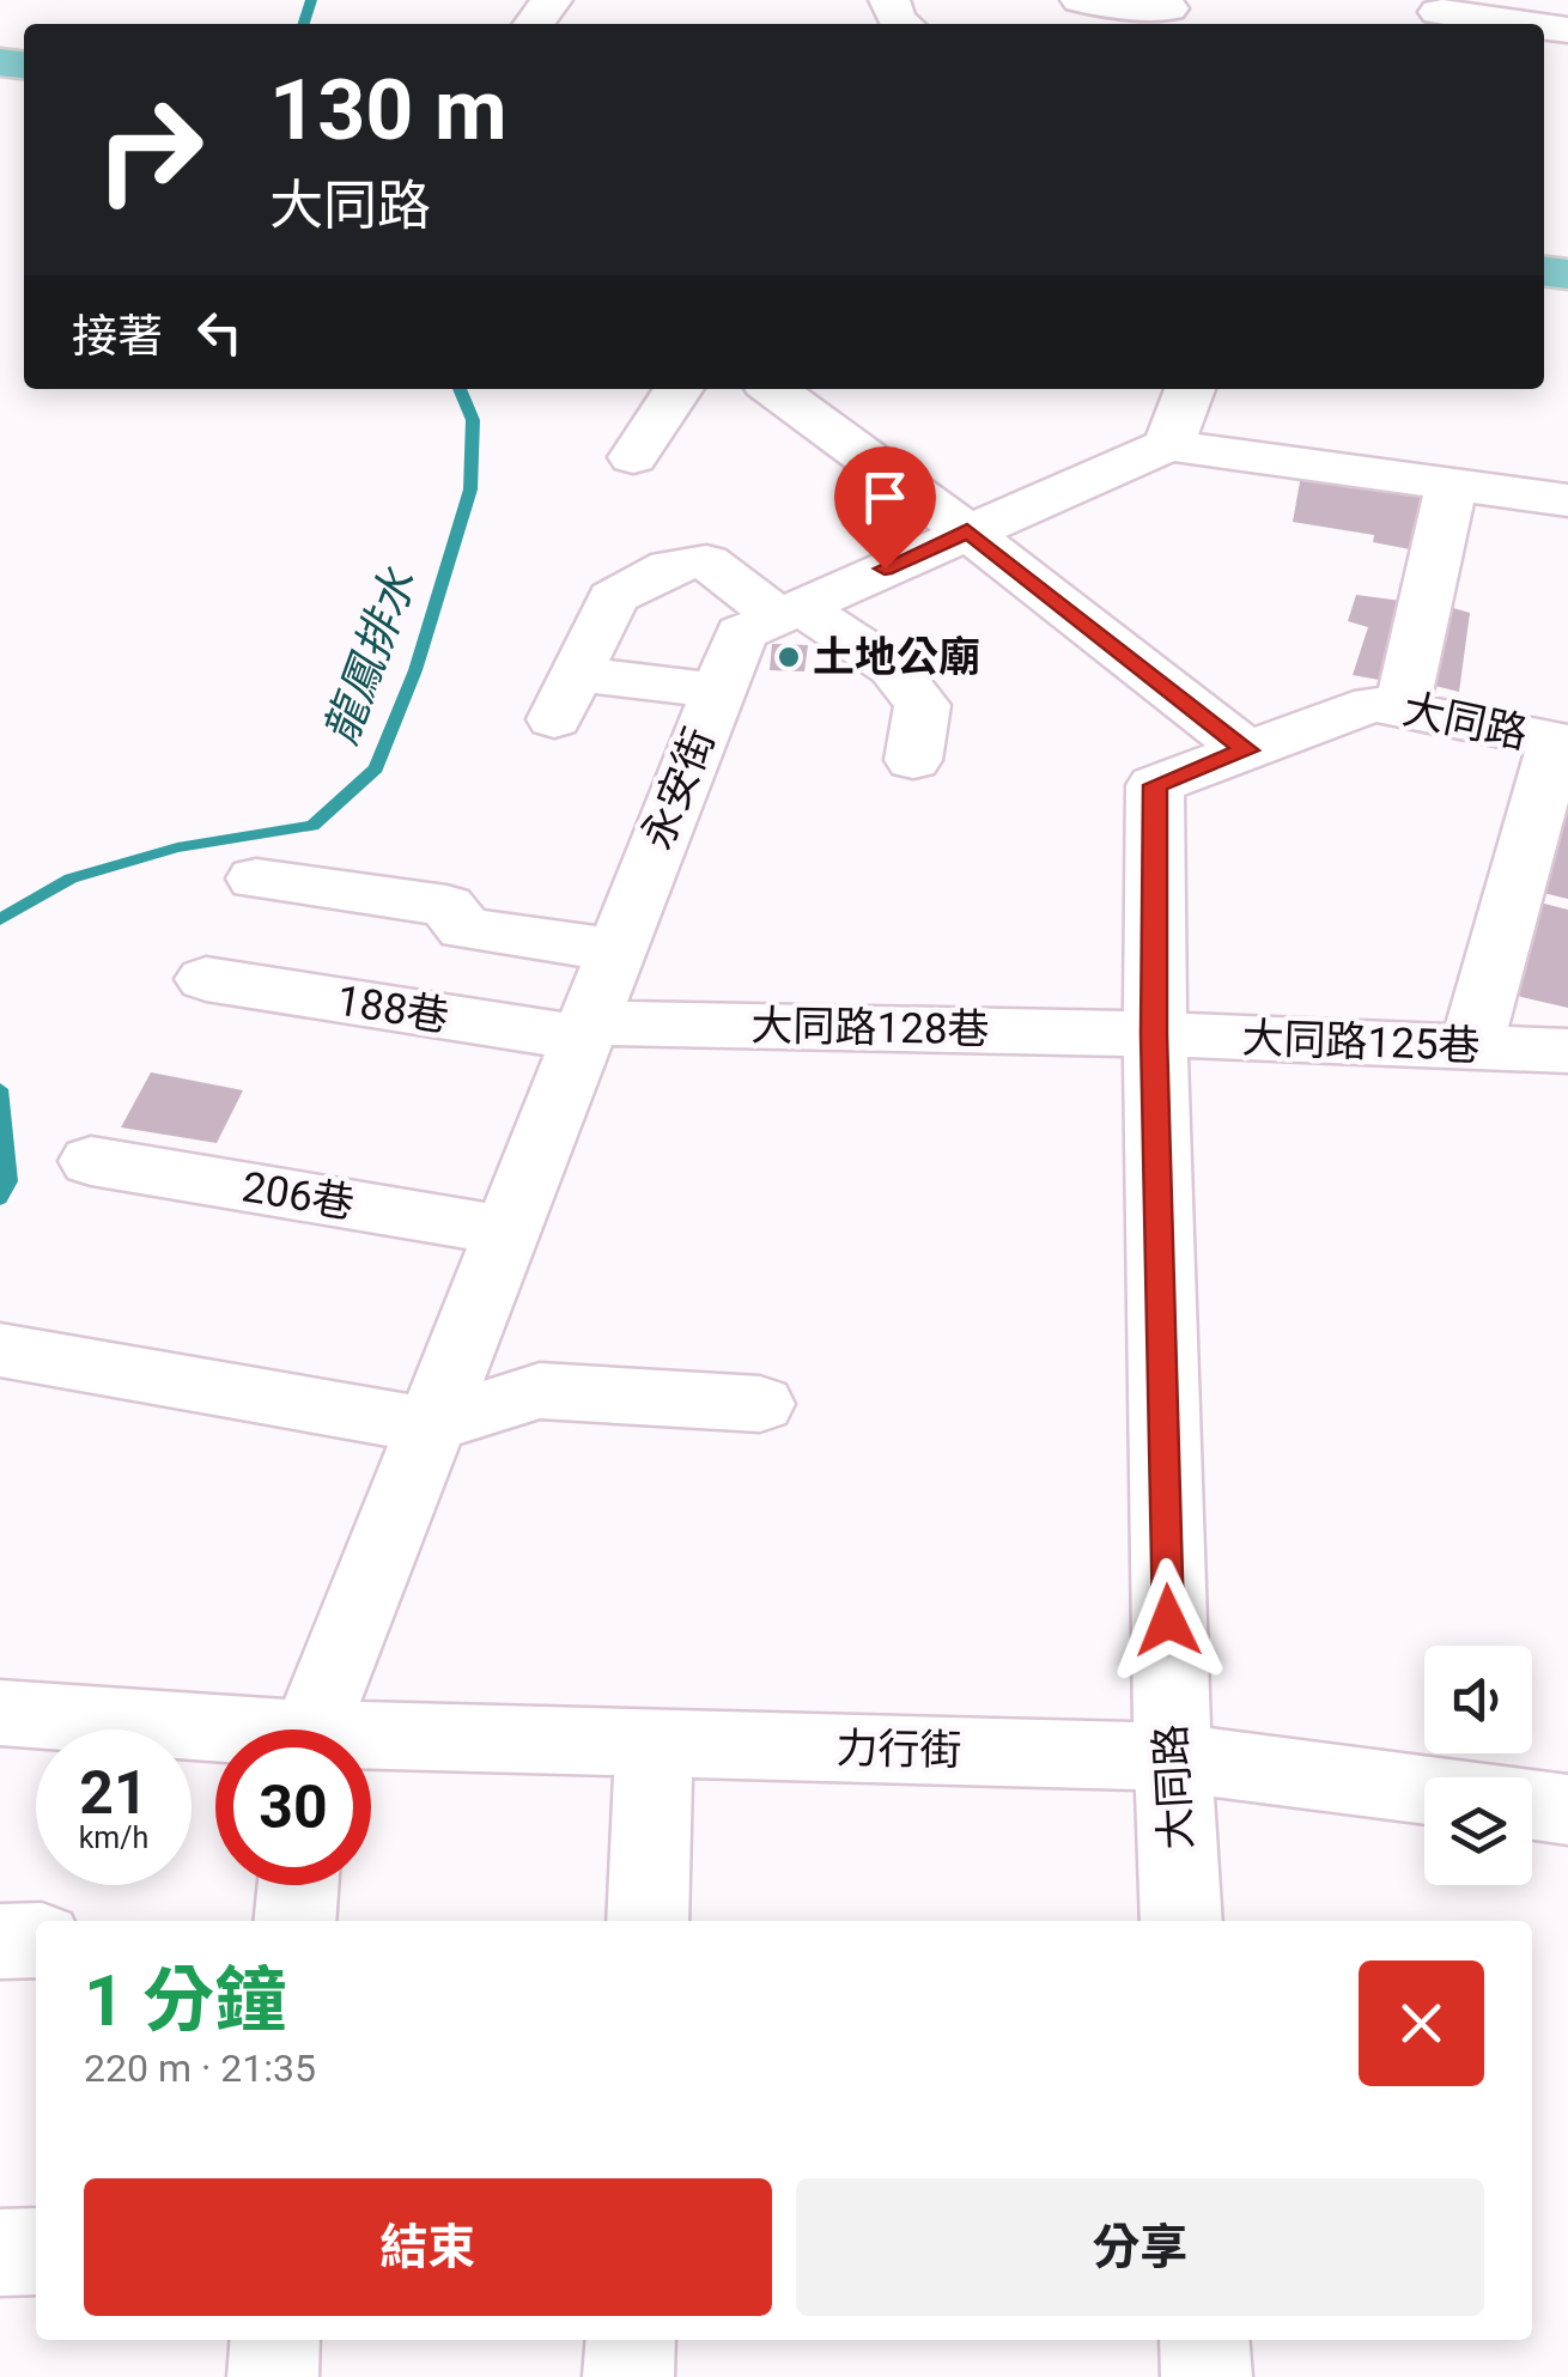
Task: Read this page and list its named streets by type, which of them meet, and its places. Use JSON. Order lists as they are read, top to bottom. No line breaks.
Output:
{"streets":{"street":["大同路","永安街","188巷","大同路128巷","大同路125巷","206巷","力行街"]},"crossings":[["大同路","大同路128巷"],["大同路","大同路125巷"],["大同路","力行街"],["永安街","188巷"],["永安街","大同路128巷"],["永安街","206巷"],["188巷","大同路128巷"],["大同路128巷","大同路125巷"]],"water":["龍鳳排水"],"places":["土地公廟"],"page":{"turn":["130 m","大同路"],"then":"接著","speed":"21 km/h","limit":"30","heading":["1 分鐘","220 m · 21:35"],"buttons":["結束","分享"]}}
